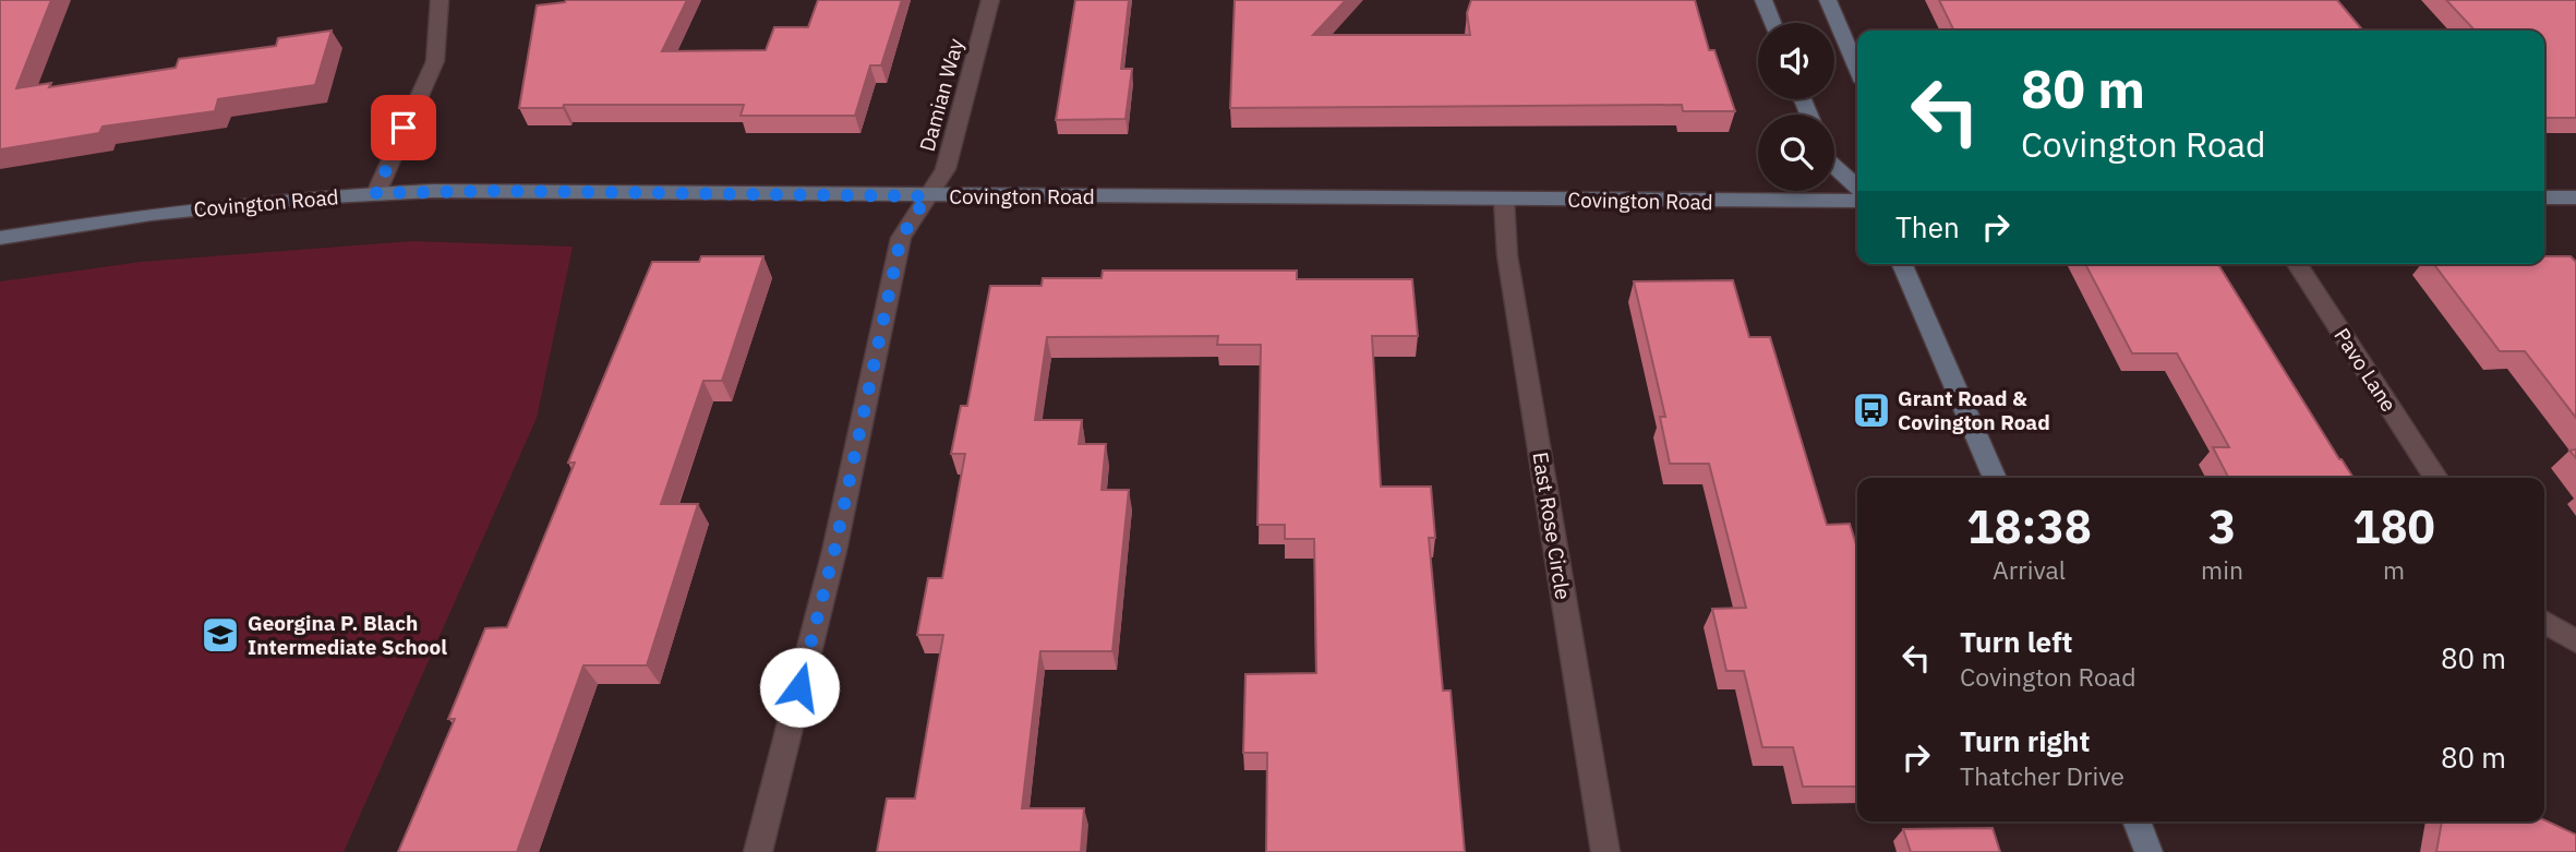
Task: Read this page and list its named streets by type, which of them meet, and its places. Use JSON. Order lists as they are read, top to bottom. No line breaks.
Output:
{"streets":{"street":["Damian Way","Covington Road","Pavo Lane","East Rose Circle"]},"crossings":[["Damian Way","Covington Road"],["Covington Road","East Rose Circle"]],"places":{"bus stop":["Grant Road & Covington Road"],"school or university":["Georgina P. Blach Intermediate School"]},"page":{"turn":["80 m","Covington Road"],"then":"Then","eta":["18:38","Arrival","3","min","180","m"],"list":[{"name":"Turn left","note":"Covington Road","value":"80 m"},{"name":"Turn right","note":"Thatcher Drive","value":"80 m"}]}}
